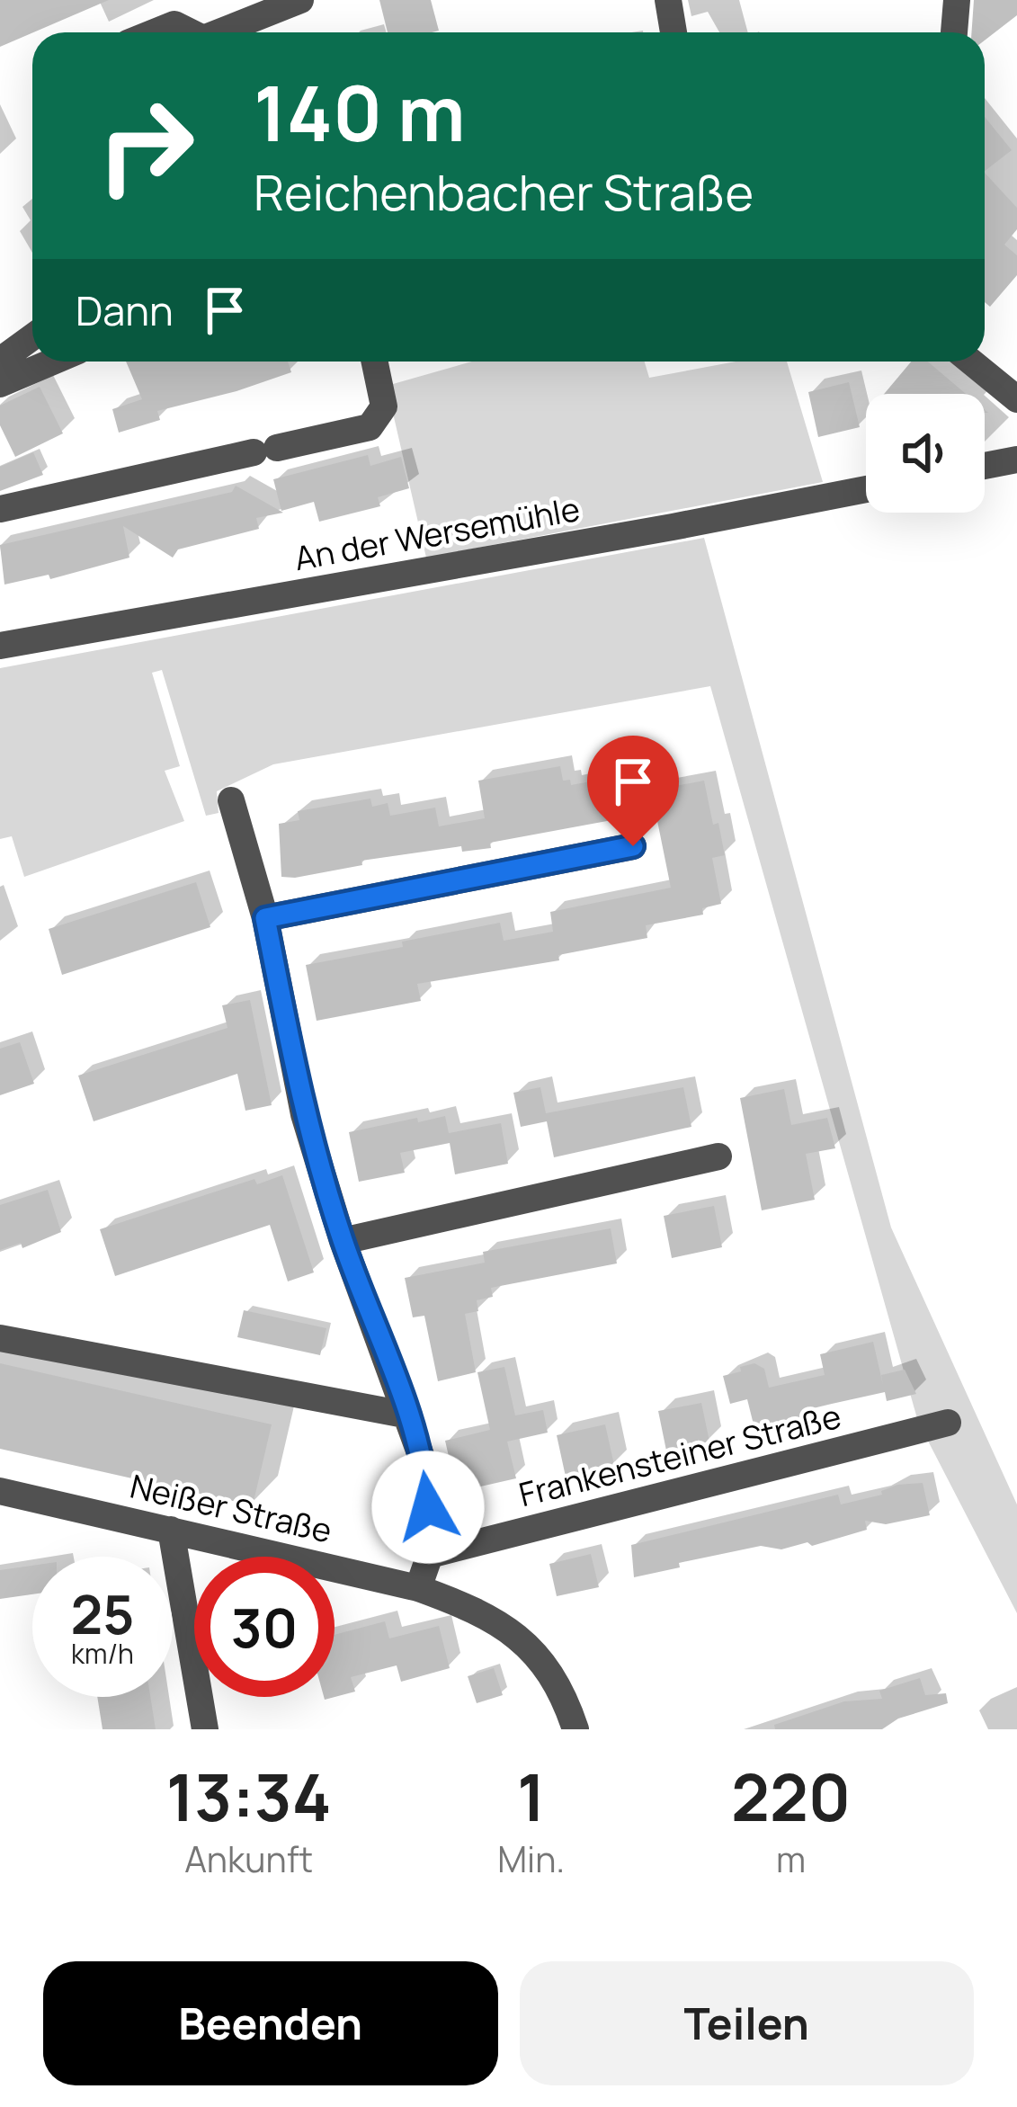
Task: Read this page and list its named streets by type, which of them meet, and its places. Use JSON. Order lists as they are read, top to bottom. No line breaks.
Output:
{"streets":{"street":["An der Wersemühle","Frankensteiner Straße","Neißer Straße"]},"page":{"turn":["140 m","Reichenbacher Straße"],"then":"Dann","speed":"25 km/h","limit":"30","eta":["13:34","Ankunft","1","Min.","220","m"],"buttons":["Beenden","Teilen"]}}
